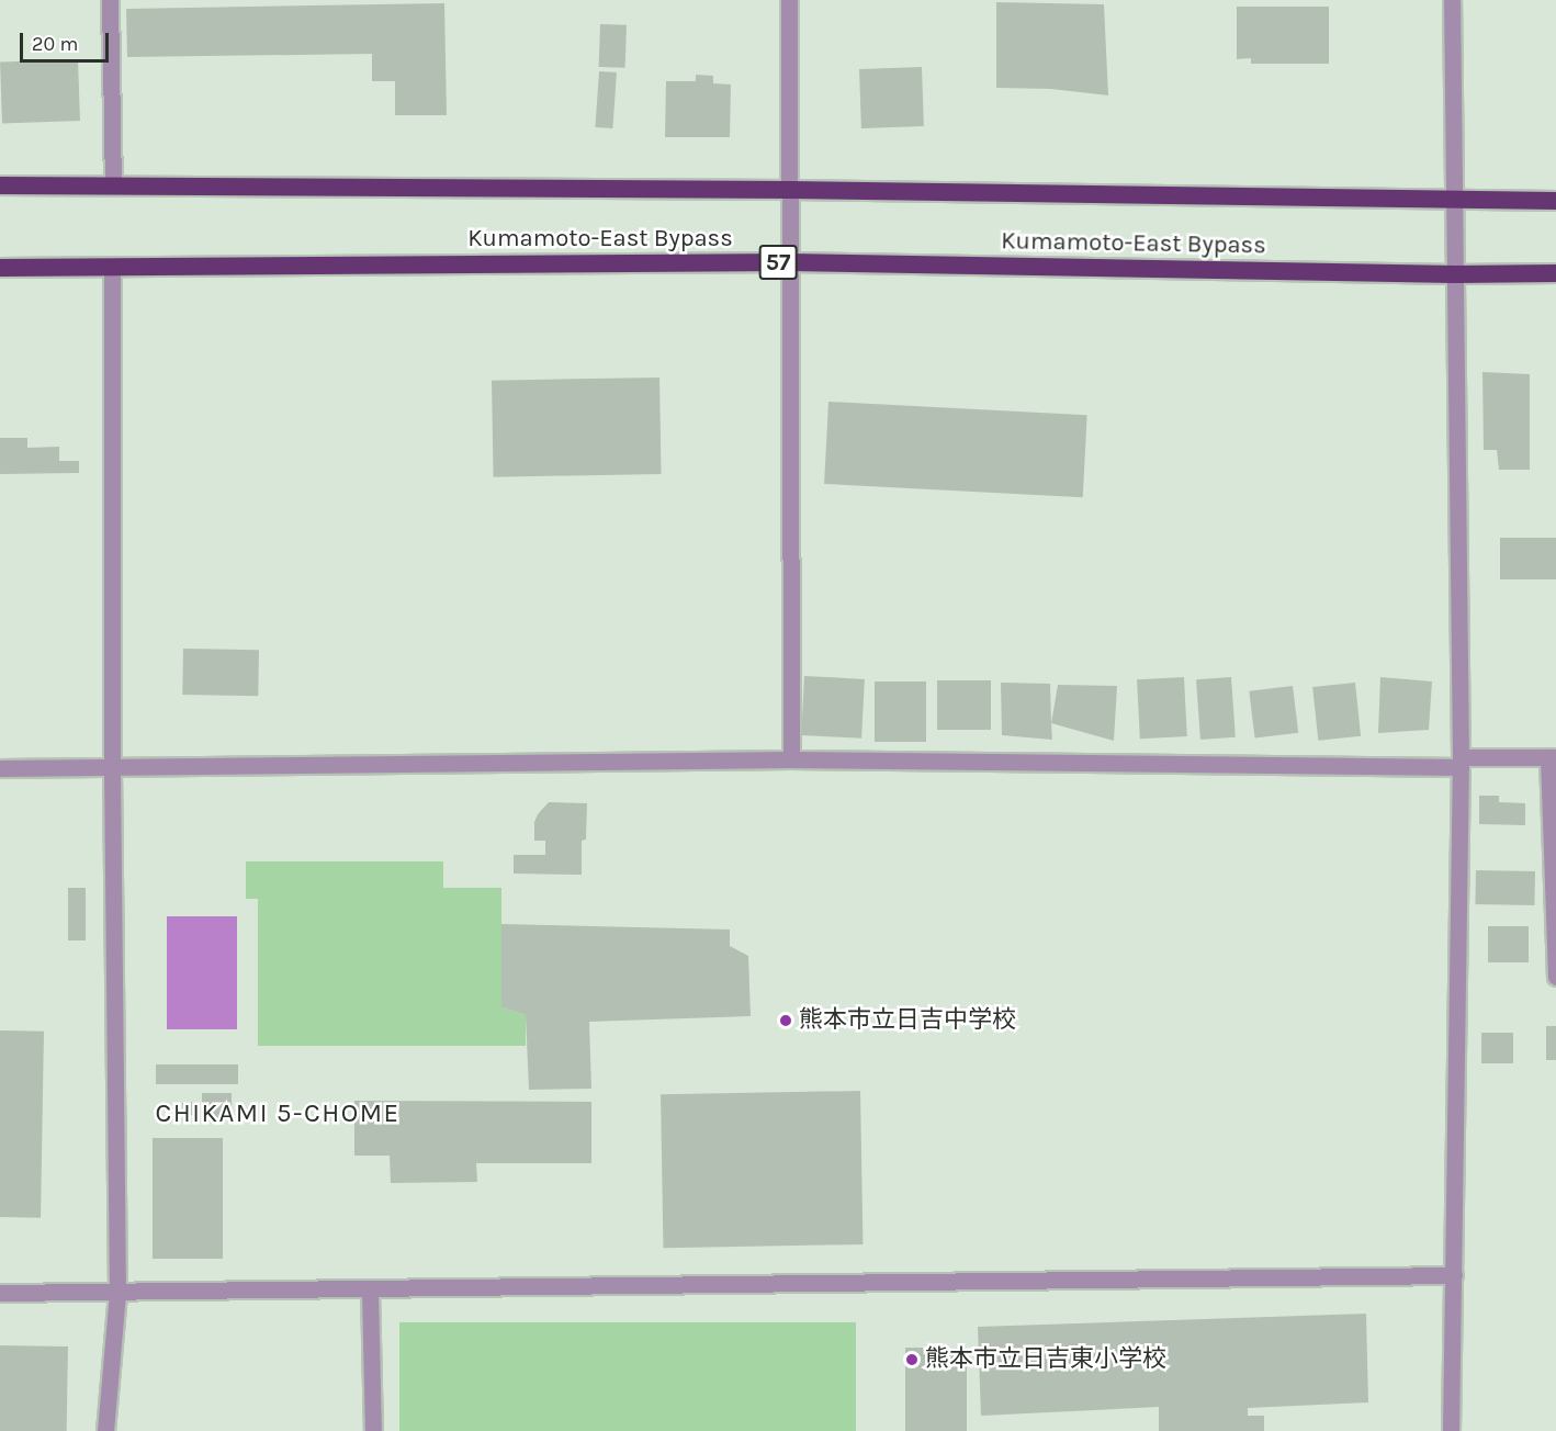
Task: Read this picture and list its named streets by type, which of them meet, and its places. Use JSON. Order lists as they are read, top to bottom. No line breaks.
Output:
{"streets":{"highway":["Kumamoto-East Bypass","57"]},"districts":["CHIKAMI 5-CHOME"],"places":["熊本市立日吉中学校","熊本市立日吉東小学校"],"scale_bar":"20 m"}
